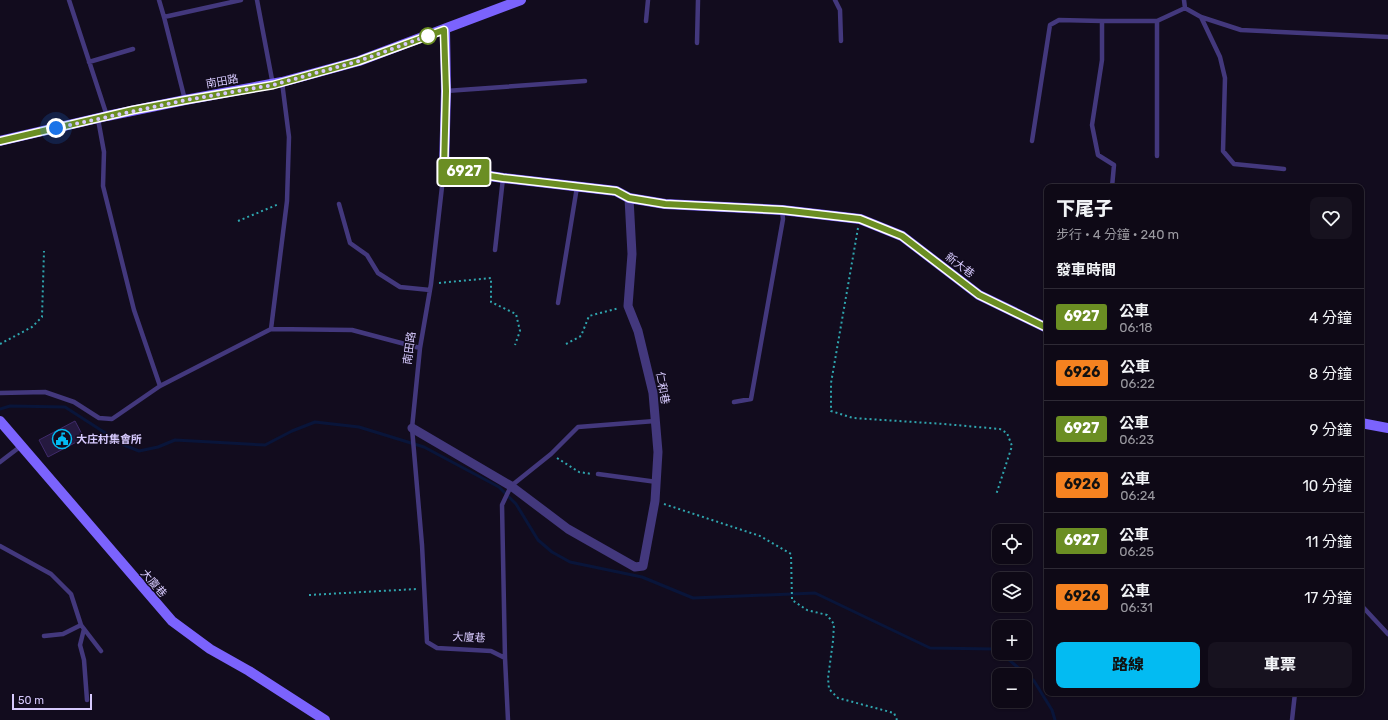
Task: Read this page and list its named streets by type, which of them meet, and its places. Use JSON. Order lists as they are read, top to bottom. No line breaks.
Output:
{"streets":{"street":["南田路","新大巷","仁和巷","大廈巷"]},"crossings":[["南田路","大廈巷"],["仁和巷","大廈巷"]],"places":{"public building":["大庄村集會所"]},"lines":["bus line 6927"],"scale_bar":"50 m","page":{"on_map":"6927","heading":[["下尾子","步行 · 4 分鐘 · 240 m"],"發車時間"],"list":[{"mark":"6927","name":"公車","note":"06:18","value":"4 分鐘"},{"mark":"6926","name":"公車","note":"06:22","value":"8 分鐘"},{"mark":"6927","name":"公車","note":"06:23","value":"9 分鐘"},{"mark":"6926","name":"公車","note":"06:24","value":"10 分鐘"},{"mark":"6927","name":"公車","note":"06:25","value":"11 分鐘"},{"mark":"6926","name":"公車","note":"06:31","value":"17 分鐘"}],"map_buttons":["+","−"],"buttons":["路線","車票"],"scale":"50 m"}}
